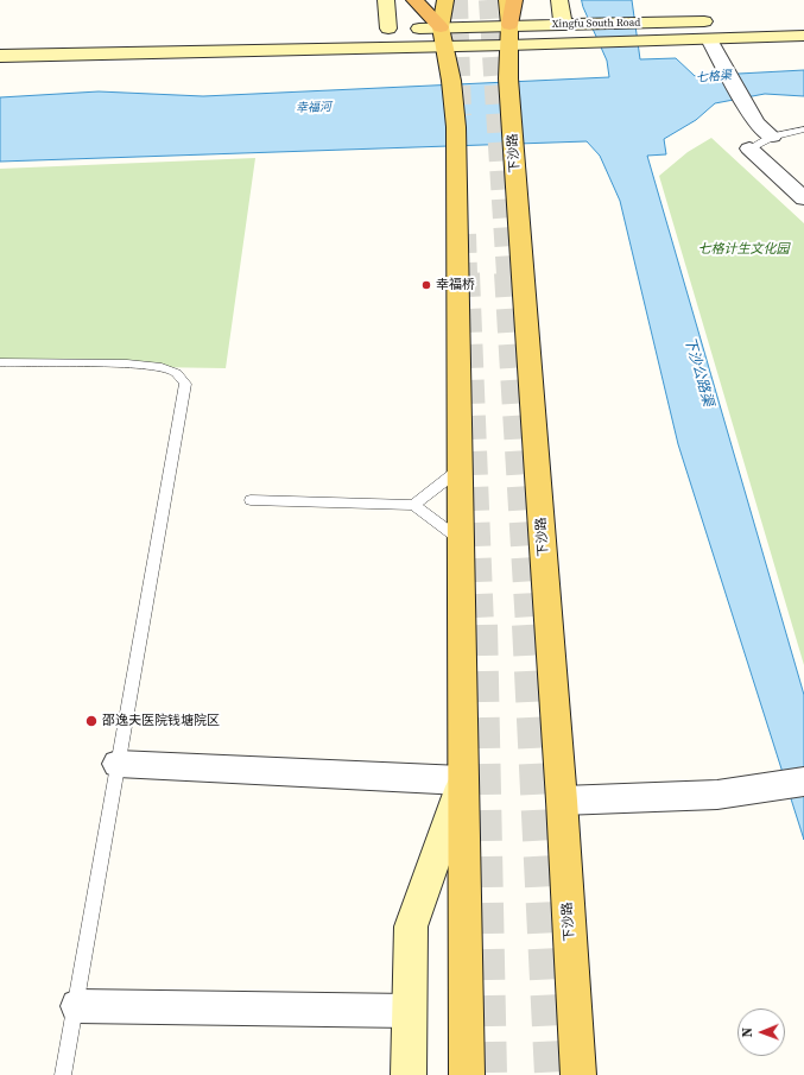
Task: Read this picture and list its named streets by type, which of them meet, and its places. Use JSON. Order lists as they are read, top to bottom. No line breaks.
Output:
{"streets":{"main road":["Xingfu South Road","下沙路"]},"crossings":[["Xingfu South Road","下沙路"]],"water":["七格渠","幸福河","下沙公路渠"],"parks":["七格计生文化园"],"places":["幸福桥","邵逸夫医院钱塘院区"],"north":"left"}
